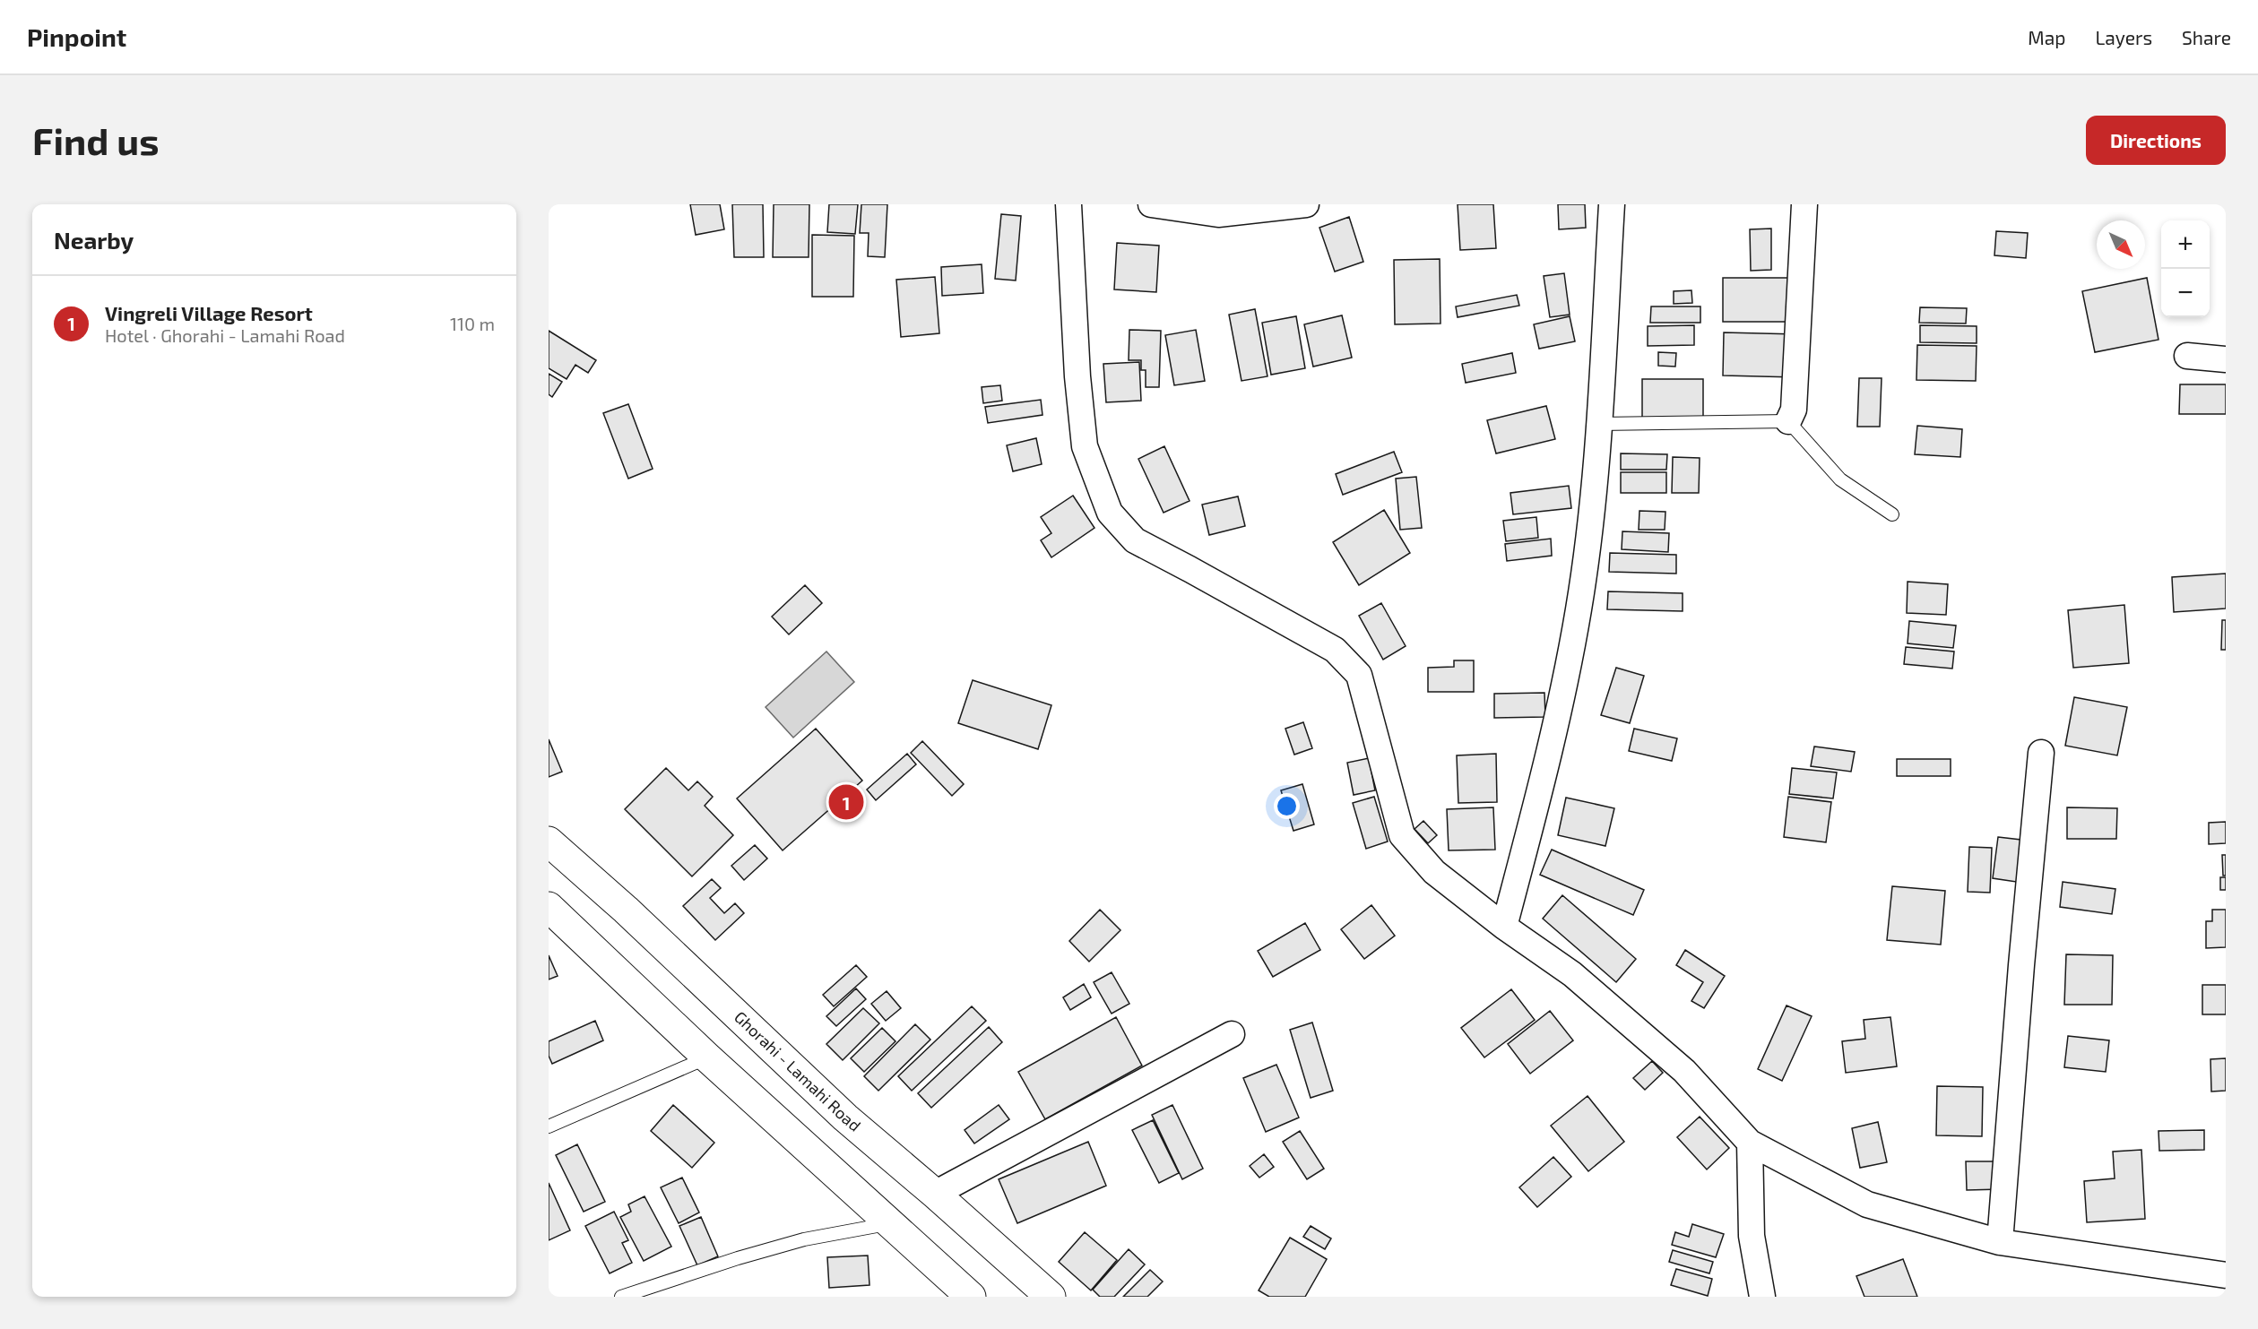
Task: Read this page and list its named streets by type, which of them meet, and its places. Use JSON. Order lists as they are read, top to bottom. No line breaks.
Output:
{"streets":{"main road":["Ghorahi - Lamahi Road"]},"north":"bottom right","page":{"header":"Pinpoint","nav":["Map","Layers","Share"],"buttons":"Directions","title":"Find us","heading":"Nearby","map_buttons":["+","−"],"list":[{"mark":"1","name":"Vingreli Village Resort","note":"Hotel · Ghorahi - Lamahi Road","value":"110 m"}],"pins":"1"}}
